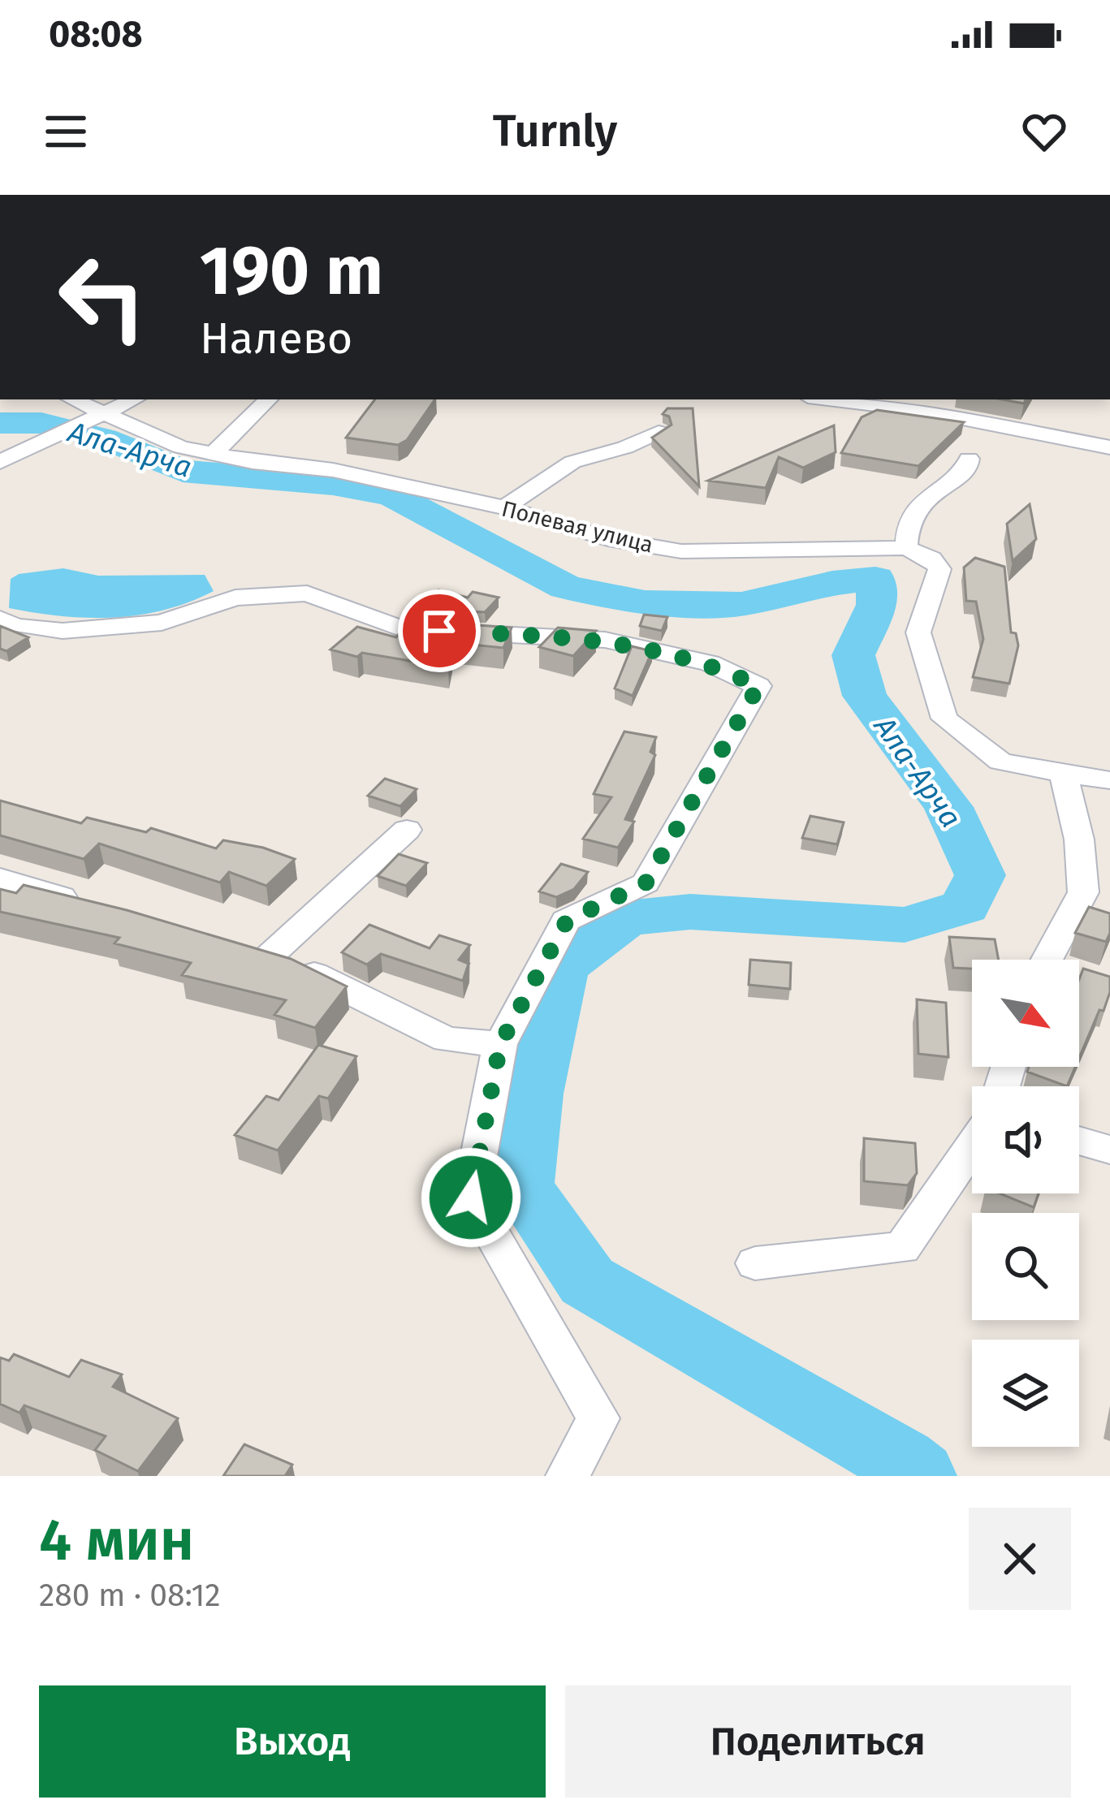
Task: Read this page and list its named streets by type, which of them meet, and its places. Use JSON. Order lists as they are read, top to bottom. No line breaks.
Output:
{"streets":{"street":["Полевая улица"]},"water":["Ала-Арча"],"north":"bottom right","page":{"status":"08:08","header":"Turnly","turn":["190 m","Налево"],"heading":["4 мин","280 m · 08:12"],"buttons":["Выход","Поделиться"]}}
